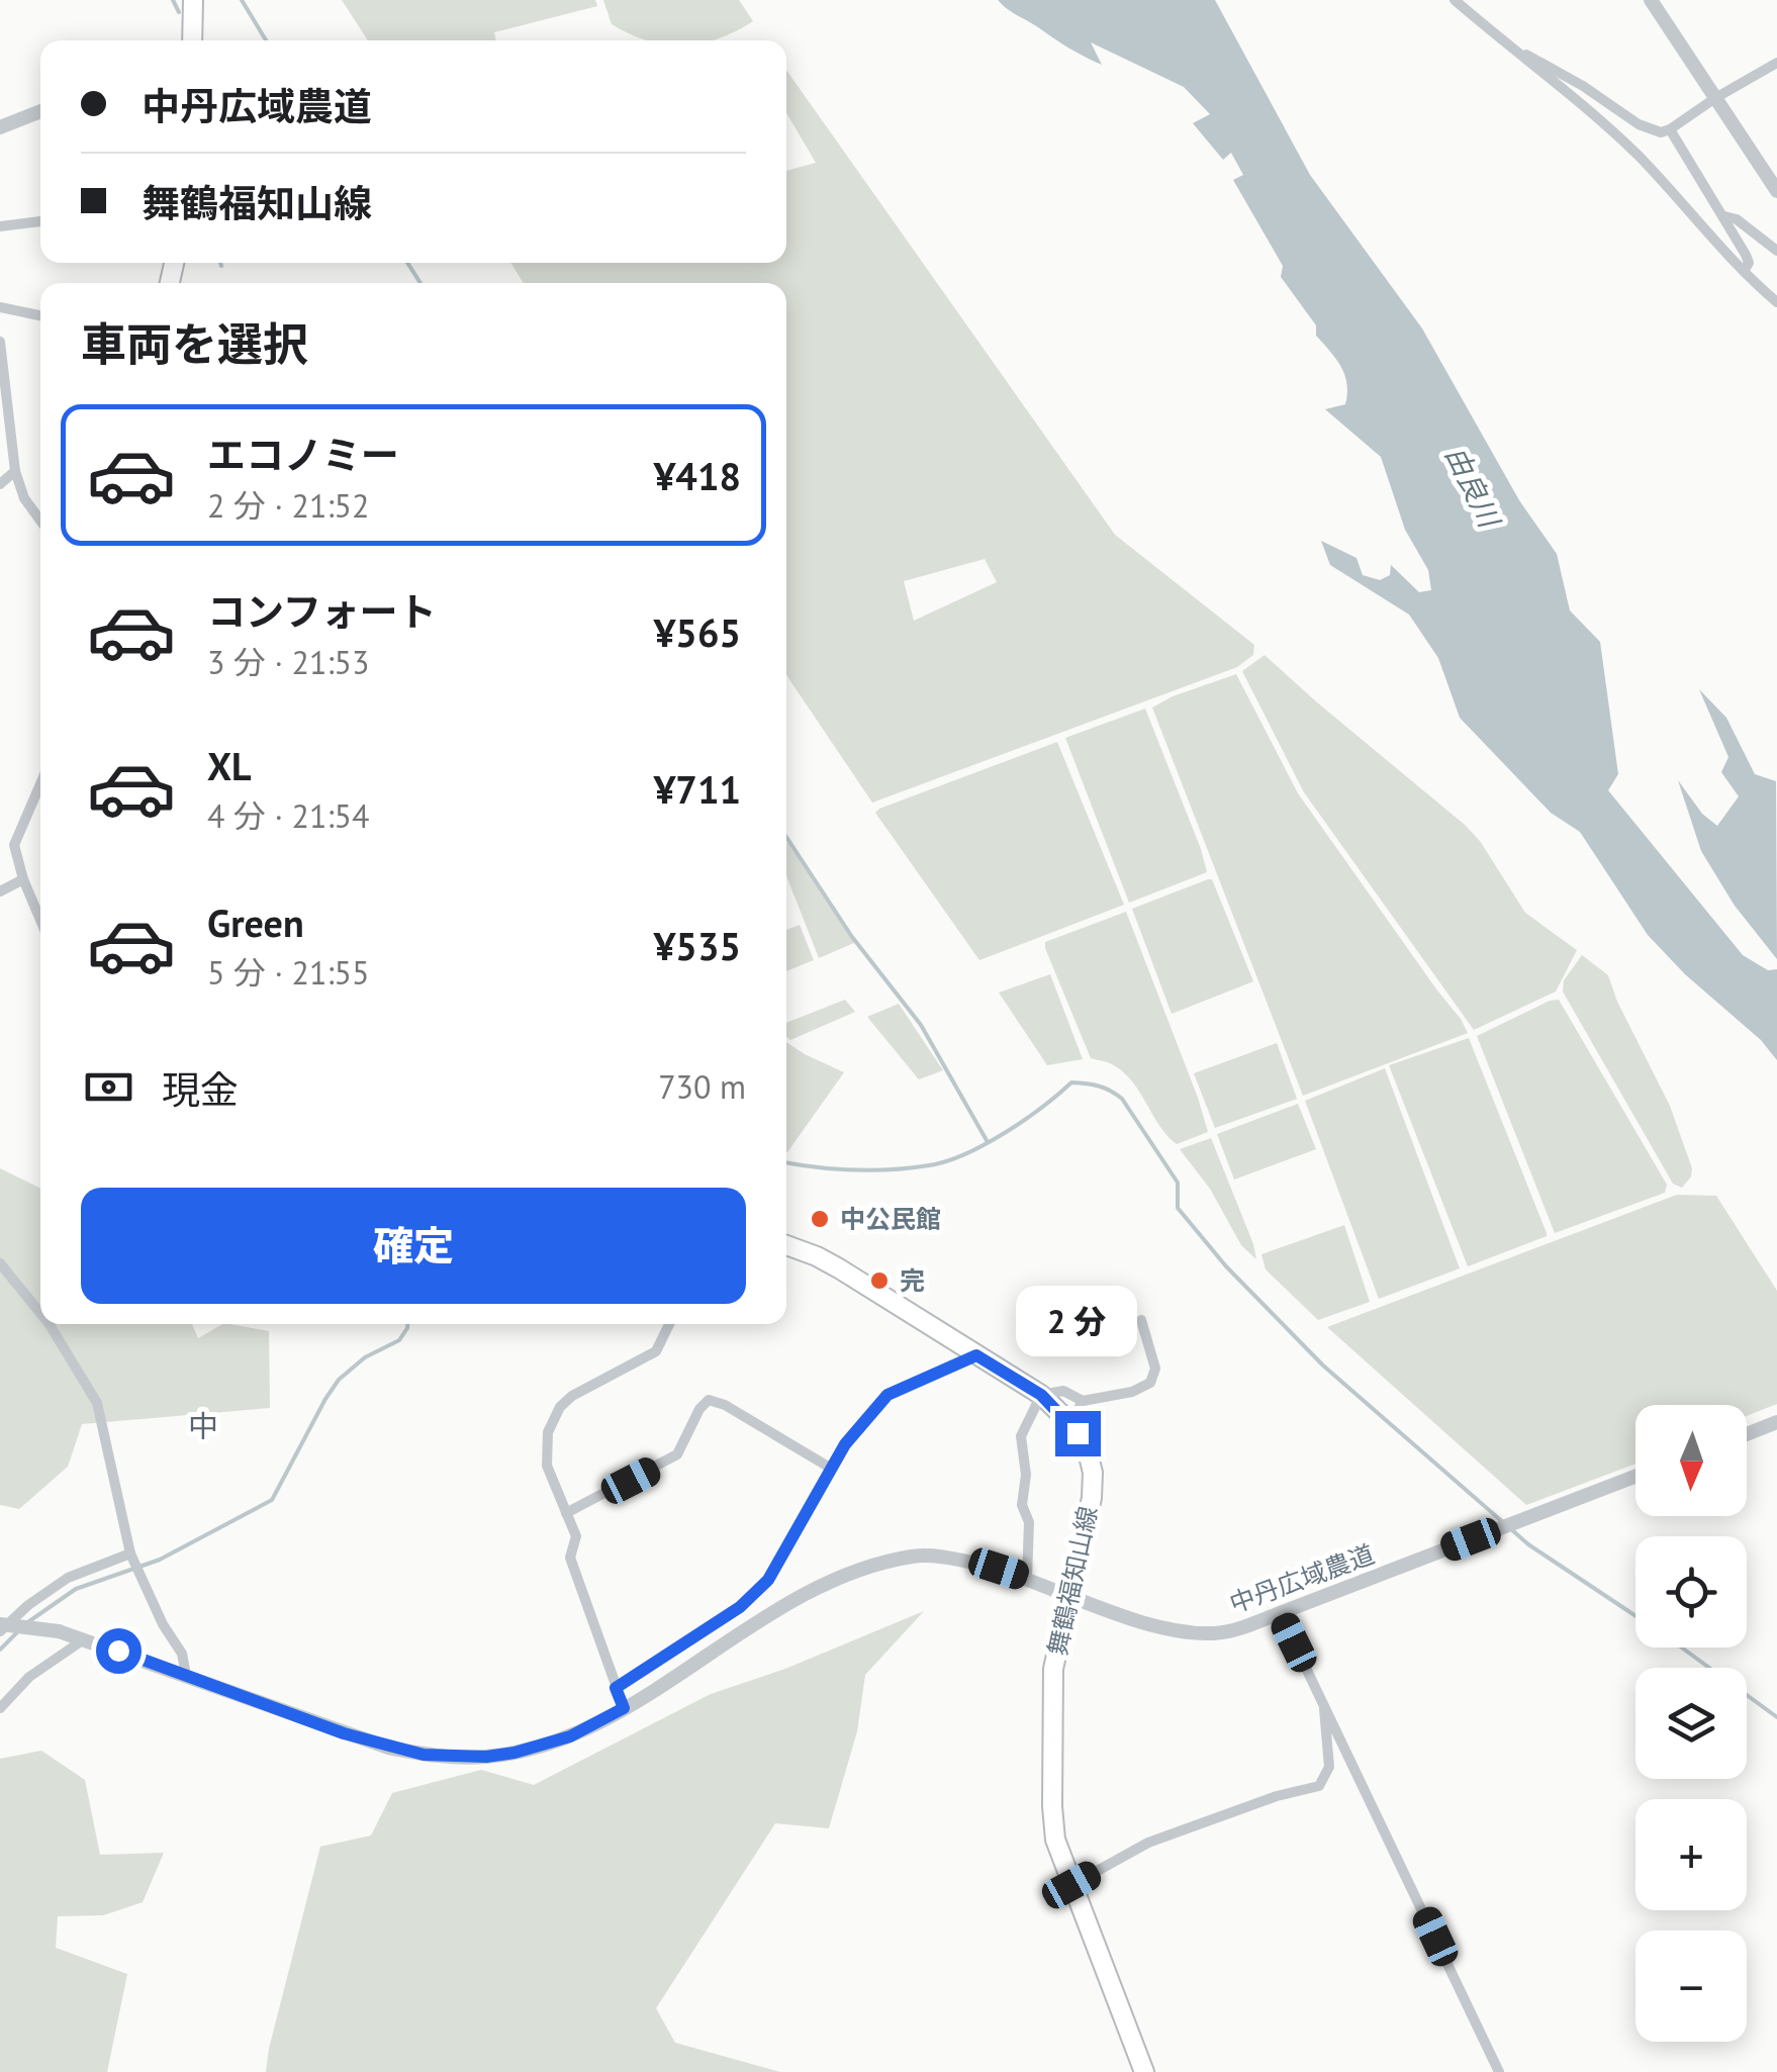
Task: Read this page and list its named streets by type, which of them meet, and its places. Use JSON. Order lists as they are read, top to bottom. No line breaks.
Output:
{"streets":{"main road":["舞鶴福知山線"],"street":["中丹広域農道"]},"crossings":[["中丹広域農道","舞鶴福知山線"]],"districts":["中"],"water":["由良川"],"places":["中公民館","完"],"north":"bottom","page":{"banner":["中丹広域農道","舞鶴福知山線"],"heading":"車両を選択","list":[{"name":"エコノミー","note":"2 分 · 21:52","value":"¥418"},{"name":"コンフォート","note":"3 分 · 21:53","value":"¥565"},{"name":"XL","note":"4 分 · 21:54","value":"¥711"},{"name":"Green","note":"5 分 · 21:55","value":"¥535"}],"pay":["現金","730 m"],"buttons":"確定","bubble":"2 分","map_buttons":["+","−"]}}
